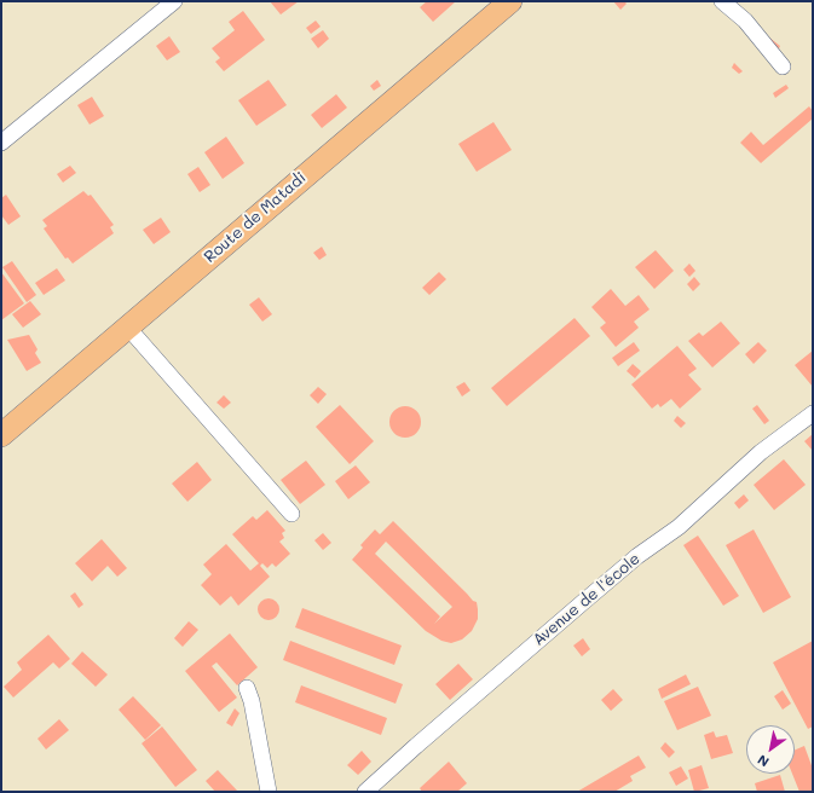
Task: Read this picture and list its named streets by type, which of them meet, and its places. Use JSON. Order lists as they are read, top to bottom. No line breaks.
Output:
{"streets":{"highway":["Route de Matadi"],"street":["Avenue de l'école"]},"north":"bottom left"}
